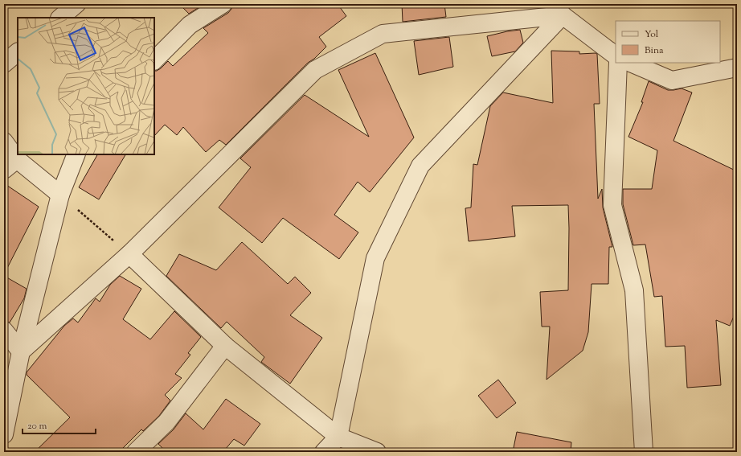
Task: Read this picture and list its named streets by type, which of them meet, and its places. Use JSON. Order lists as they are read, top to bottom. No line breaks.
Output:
{"legend":["Yol","Bina"],"scale_bar":"20 m"}
